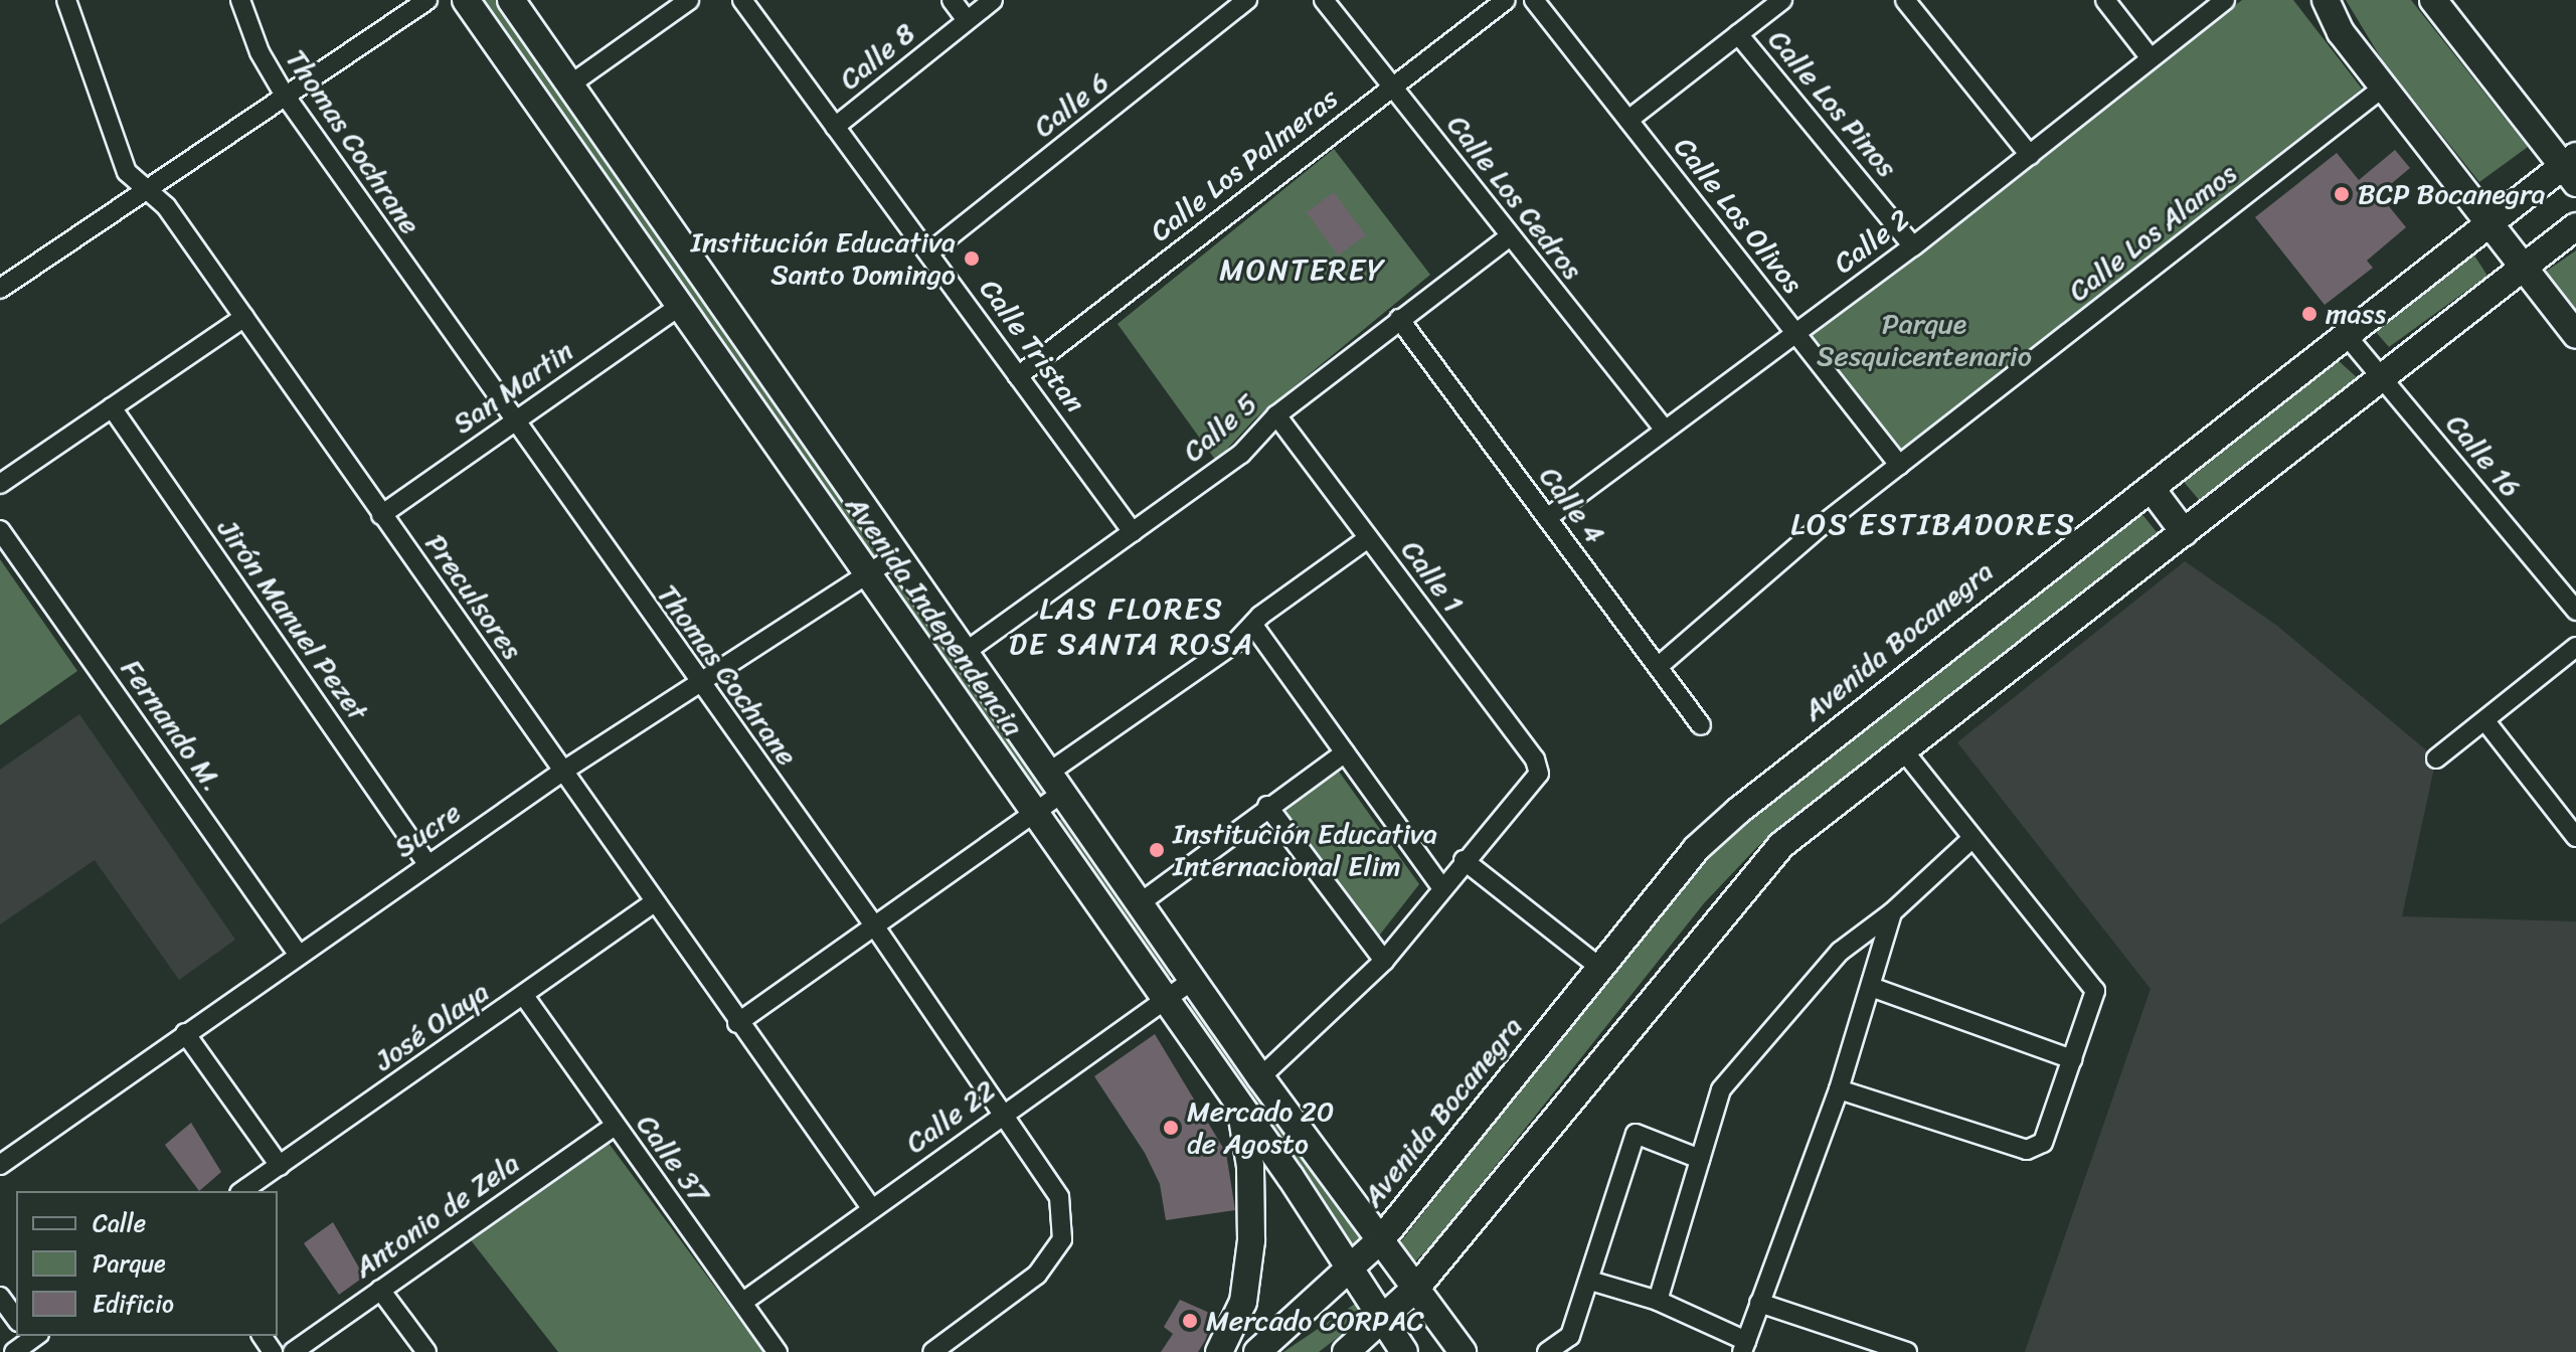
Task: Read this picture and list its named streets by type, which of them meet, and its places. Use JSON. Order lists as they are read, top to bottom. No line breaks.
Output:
{"streets":{"main road":["Avenida Independencia","Avenida Bocanegra"],"street":["Calle 8","Calle Los Pinos","Calle 6","Thomas Cochrane","Calle Los Palmeras","Calle Los Cedros","Calle Los Olivos","Calle Los Alamos","Calle 2","Calle Tristan","San Martin","Calle 5","Calle 16","Calle 4","Calle 1","Preculsores","Jirón Manuel Pezet","Fernando M.","Sucre","José Olaya","Calle 22","Calle 37","Antonio de Zela"]},"crossings":[["Calle 8","Calle Tristan"],["Calle Los Pinos","Calle 2"],["Calle 6","Calle Tristan"],["Thomas Cochrane","San Martin"],["Thomas Cochrane","Sucre"],["Thomas Cochrane","Calle 22"],["Calle Los Palmeras","Calle Los Cedros"],["Calle Los Palmeras","Calle Tristan"],["Calle Los Cedros","Calle 2"],["Calle Los Cedros","Calle 5"],["Calle Los Olivos","Calle Los Alamos"],["Calle Los Olivos","Calle 2"],["Calle Los Alamos","Calle 4"],["Calle 2","Calle 4"],["Calle Tristan","Calle 5"],["San Martin","Preculsores"],["San Martin","Avenida Independencia"],["Calle 5","Calle 4"],["Calle 5","Calle 1"],["Calle 5","Avenida Independencia"],["Calle 16","Avenida Bocanegra"],["Preculsores","Sucre"],["Preculsores","José Olaya"],["Preculsores","Calle 22"],["Avenida Independencia","Avenida Bocanegra"],["Avenida Independencia","Sucre"],["Avenida Independencia","Calle 22"],["Jirón Manuel Pezet","Sucre"],["Fernando M.","Sucre"],["José Olaya","Calle 37"],["Calle 22","Calle 37"],["Calle 37","Antonio de Zela"]],"districts":["MONTEREY","LOS ESTIBADORES","LAS FLORES DE SANTA ROSA"],"parks":["Parque Sesquicentenario"],"places":["BCP Bocanegra","Institución Educativa Santo Domingo","mass","Institución Educativa Internacional Elim","Mercado 20 de Agosto","Mercado CORPAC"],"legend":["Calle","Parque","Edificio"]}
